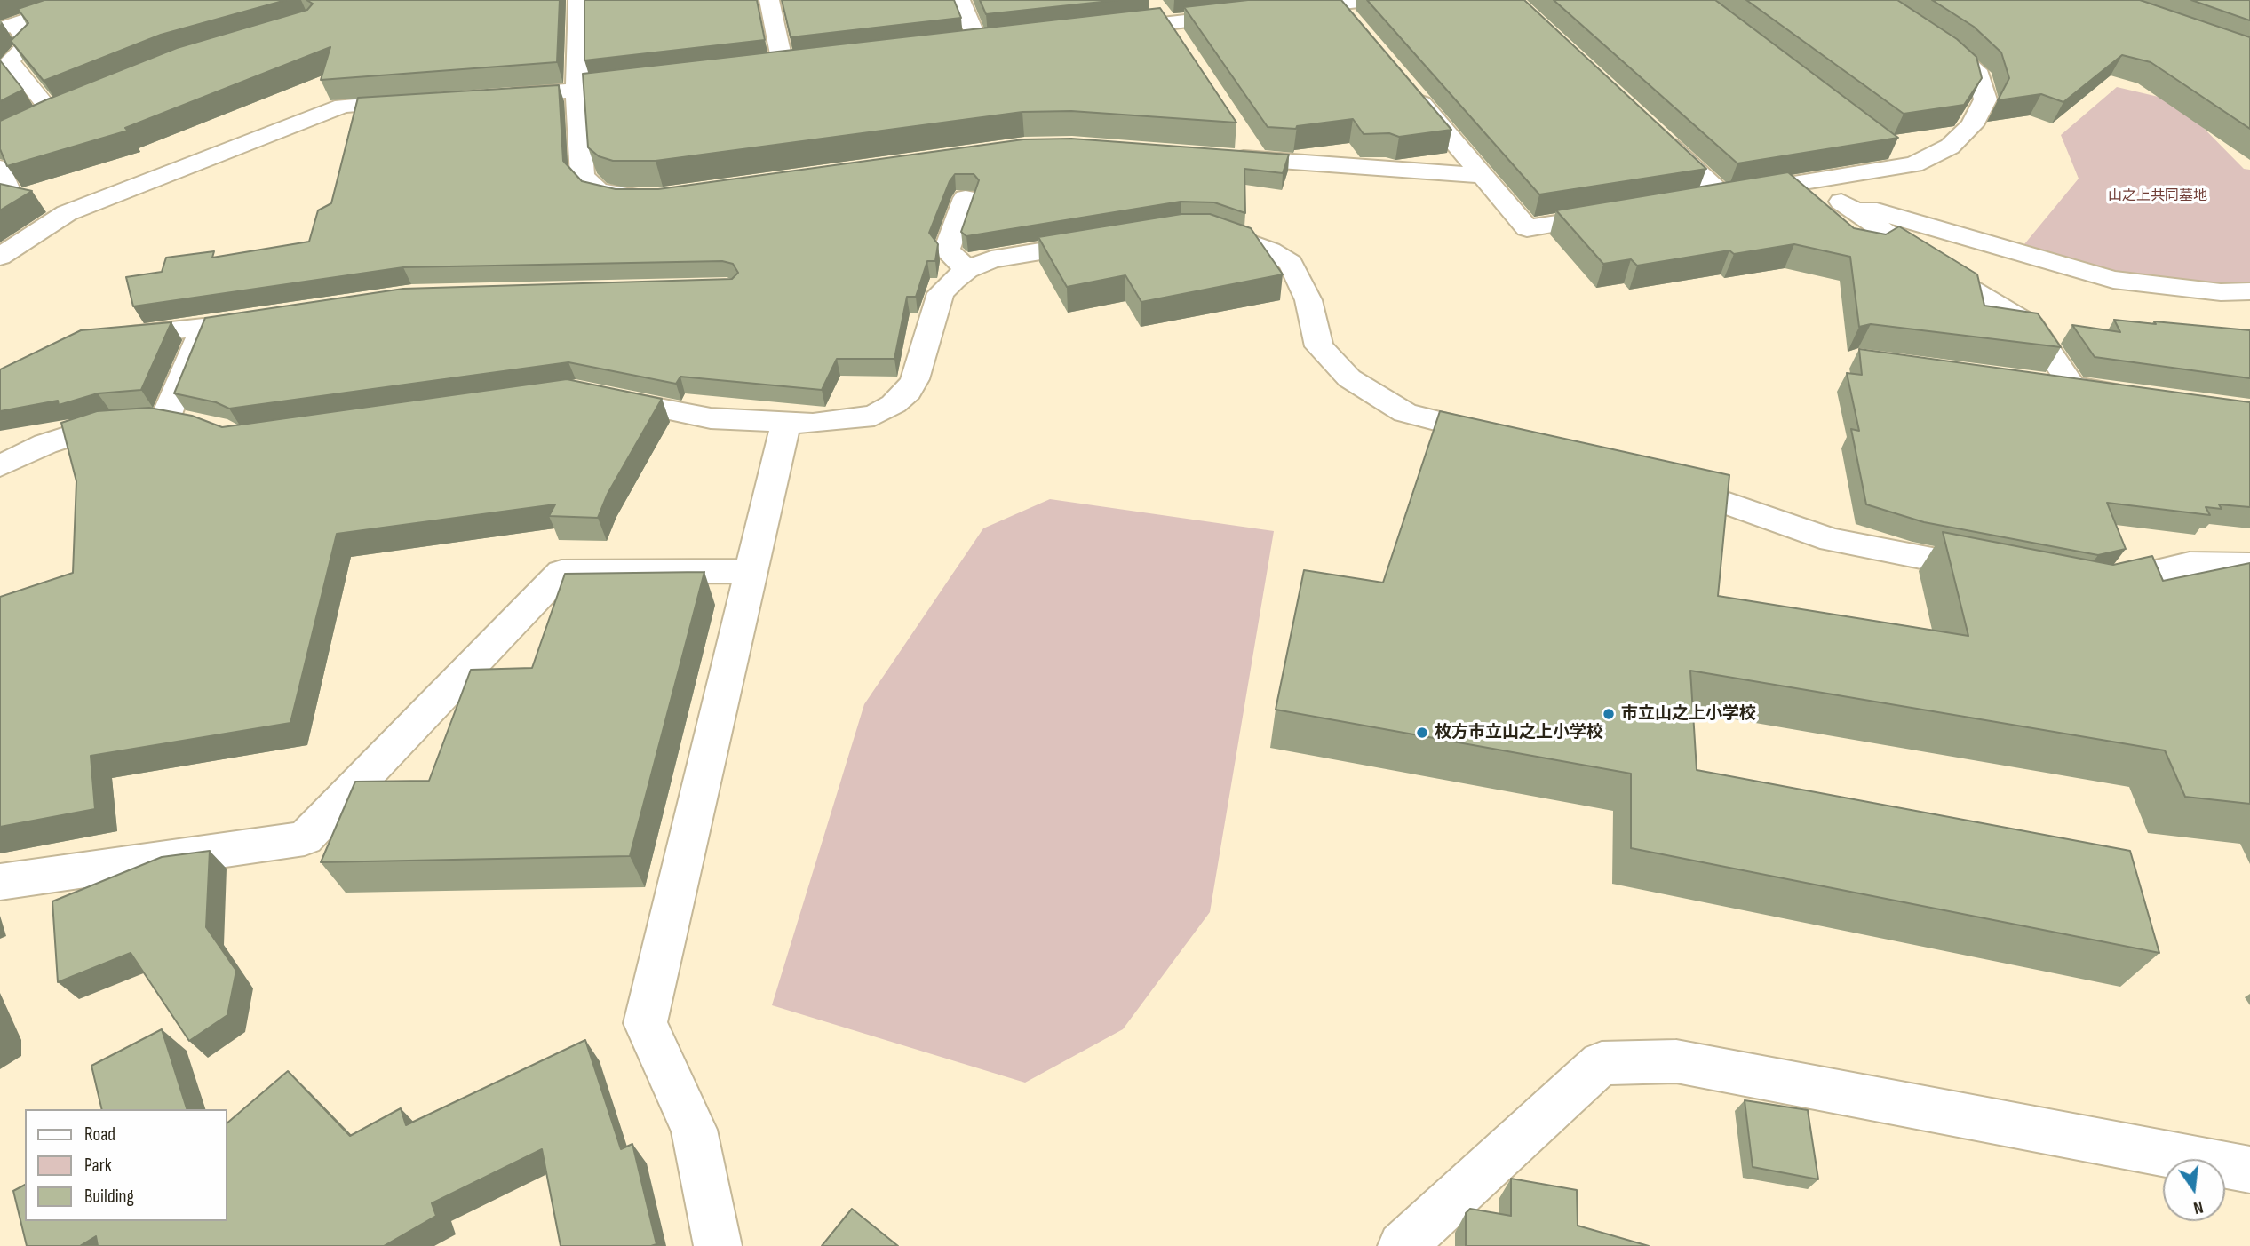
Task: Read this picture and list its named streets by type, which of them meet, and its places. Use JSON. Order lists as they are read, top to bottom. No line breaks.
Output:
{"parks":["山之上共同墓地"],"places":["市立山之上小学校","枚方市立山之上小学校"],"legend":["Road","Park","Building"],"north":"bottom"}
